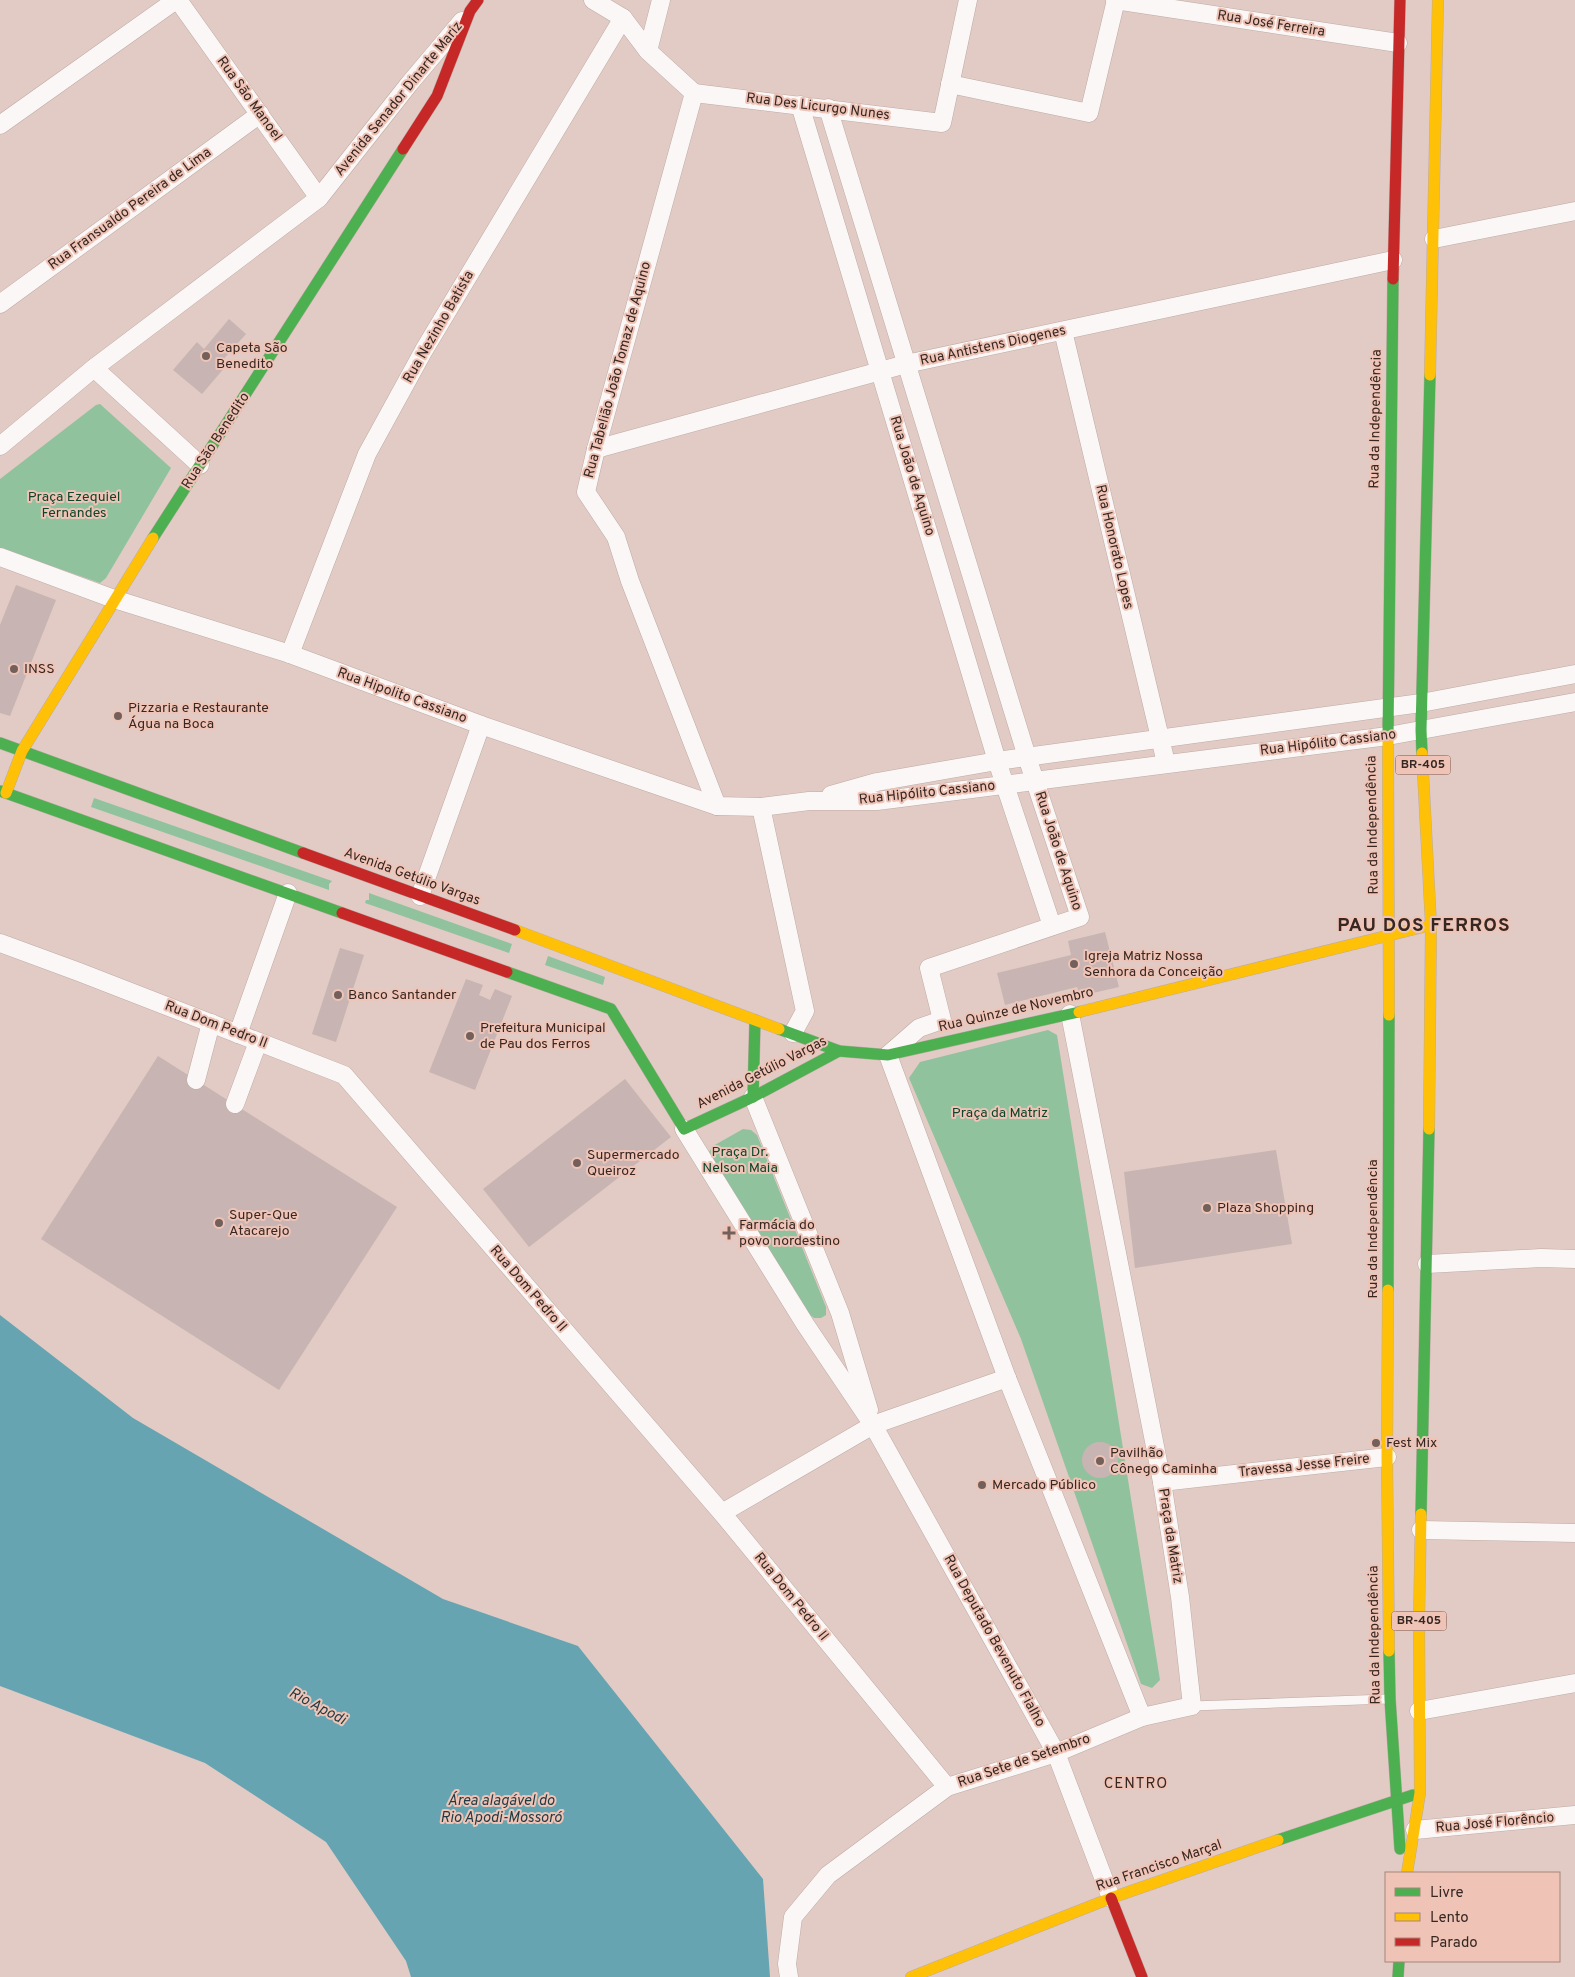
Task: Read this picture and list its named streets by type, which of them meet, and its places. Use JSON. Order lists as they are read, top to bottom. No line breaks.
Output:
{"streets":{"main road":["Rua da Independência","Rua São Benedito","BR-405","Avenida Getúlio Vargas","Rua Quinze de Novembro","Rua Deputado Bevenuto Fialho","Rua Francisco Marçal"],"street":["Rua José Ferreira","Rua São Manoel","Avenida Senador Dinarte Mariz","Rua Des Licurgo Nunes","Rua Fransualdo Pereira de Lima","Rua Nezinho Batista","Rua Antistens Diogenes","Rua Tabelião João Tomaz de Aquino","Rua João de Aquino","Rua Honorato Lopes","Rua Hipolito Cassiano","Rua Hipólito Cassiano","Rua Dom Pedro II","Travessa Jesse Freire","Praça da Matriz","Rua Sete de Setembro","Rua José Florêncio"]},"crossings":[["Rua José Ferreira","Rua da Independência"],["Rua São Manoel","Avenida Senador Dinarte Mariz"],["Rua São Manoel","Rua Fransualdo Pereira de Lima"],["Avenida Senador Dinarte Mariz","Rua São Benedito"],["Rua Des Licurgo Nunes","Rua Tabelião João Tomaz de Aquino"],["Rua Des Licurgo Nunes","Rua João de Aquino"],["Rua Nezinho Batista","Rua Hipolito Cassiano"],["Rua Antistens Diogenes","Rua Tabelião João Tomaz de Aquino"],["Rua Antistens Diogenes","Rua da Independência"],["Rua Antistens Diogenes","Rua João de Aquino"],["Rua Antistens Diogenes","Rua Honorato Lopes"],["Rua Tabelião João Tomaz de Aquino","Rua Hipolito Cassiano"],["Rua da Independência","Rua Hipólito Cassiano"],["Rua da Independência","BR-405"],["Rua da Independência","Rua Quinze de Novembro"],["Rua da Independência","Travessa Jesse Freire"],["Rua da Independência","Rua Sete de Setembro"],["Rua da Independência","Rua Francisco Marçal"],["Rua São Benedito","Rua Hipolito Cassiano"],["Rua São Benedito","Avenida Getúlio Vargas"],["Rua João de Aquino","Rua Hipólito Cassiano"],["Rua Honorato Lopes","Rua Hipólito Cassiano"],["Rua Hipolito Cassiano","Rua Hipólito Cassiano"],["Rua Hipólito Cassiano","BR-405"],["BR-405","Rua Quinze de Novembro"],["BR-405","Rua José Florêncio"],["BR-405","Rua Francisco Marçal"],["Avenida Getúlio Vargas","Rua Quinze de Novembro"],["Rua Quinze de Novembro","Praça da Matriz"],["Rua Dom Pedro II","Rua Sete de Setembro"],["Travessa Jesse Freire","Praça da Matriz"],["Praça da Matriz","Rua Sete de Setembro"],["Rua Deputado Bevenuto Fialho","Rua Sete de Setembro"],["Rua Deputado Bevenuto Fialho","Rua Francisco Marçal"]],"districts":["PAU DOS FERROS","CENTRO"],"water":["Rio Apodi","Área alagável do Rio Apodi-Mossoró"],"parks":["Praça Ezequiel Fernandes","Praça da Matriz","Praça Dr. Nelson Maia"],"places":{"other":["Capeta São Benedito","INSS","Pizzaria e Restaurante Água na Boca","Igreja Matriz Nossa Senhora da Conceição","Banco Santander","Prefeitura Municipal de Pau dos Ferros","Supermercado Queiroz","Plaza Shopping","Super-Que Atacarejo","Fest Mix","Pavilhão Cônego Caminha","Mercado Público"],"health":["Farmácia do povo nordestino"]},"legend":["Livre","Lento","Parado"]}
